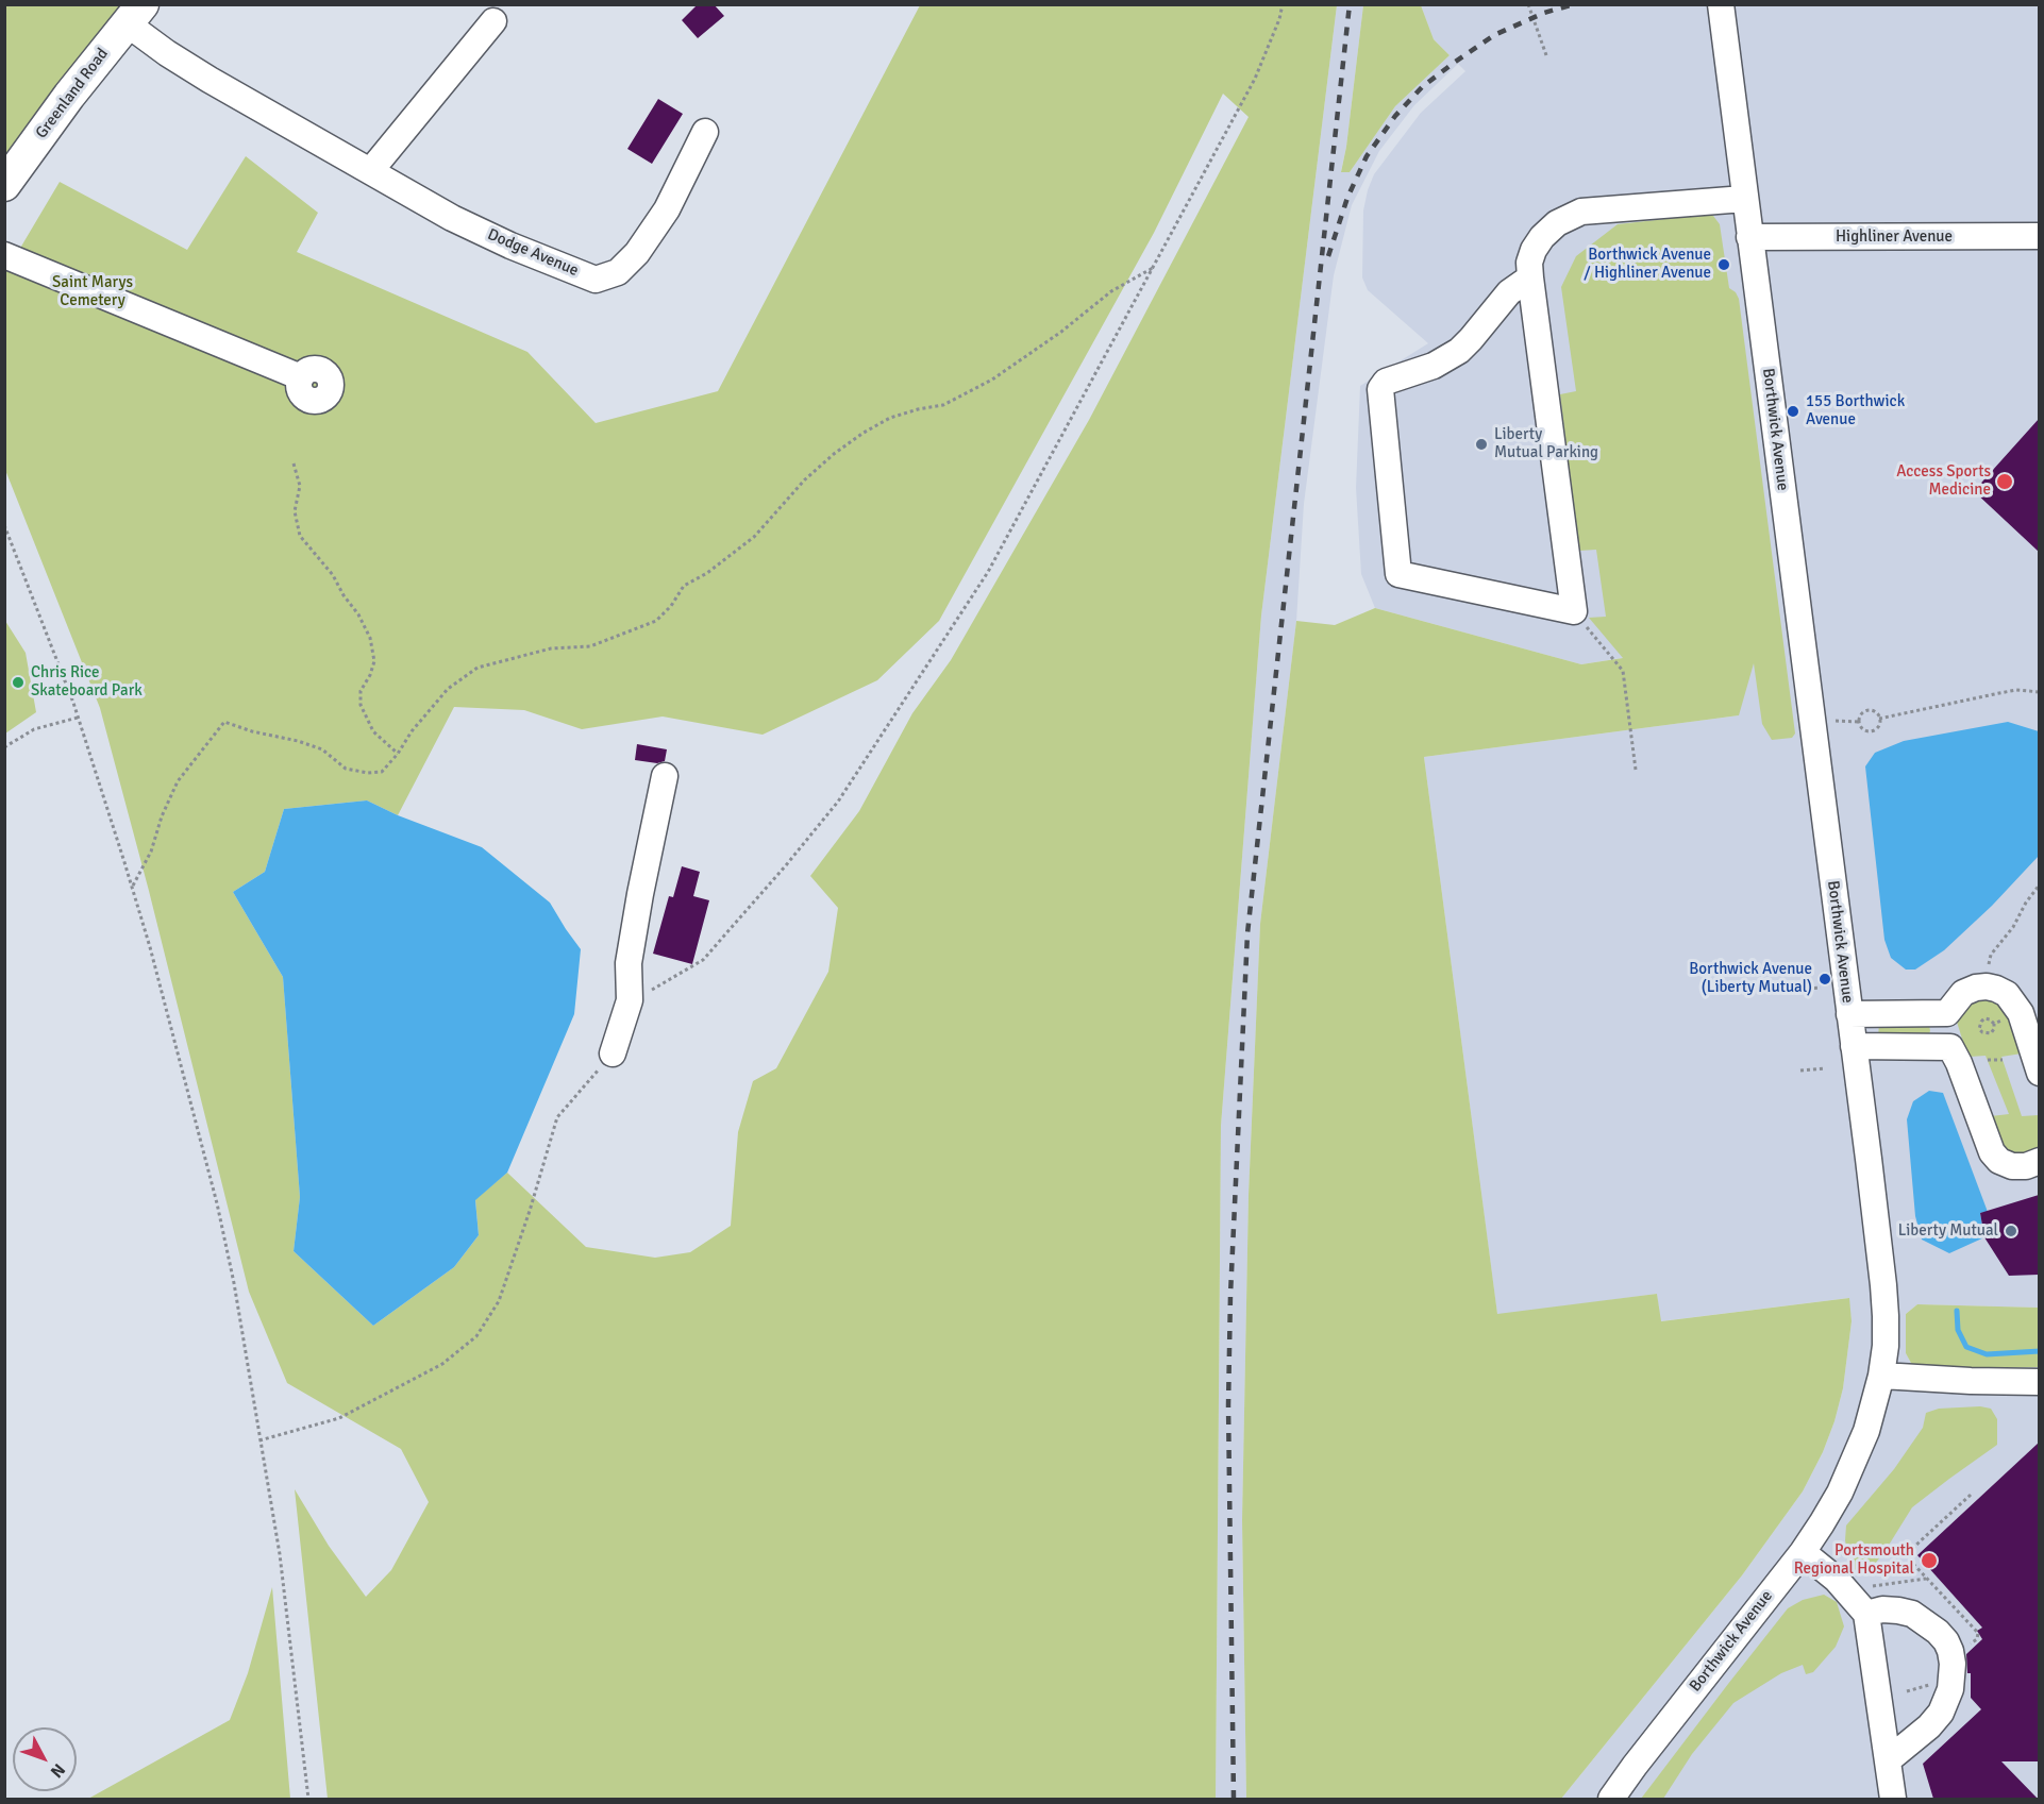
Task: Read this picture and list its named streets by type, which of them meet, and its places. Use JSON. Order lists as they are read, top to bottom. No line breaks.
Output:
{"streets":{"main road":["Greenland Road"],"street":["Highliner Avenue","Dodge Avenue","Borthwick Avenue"]},"crossings":[["Greenland Road","Dodge Avenue"],["Highliner Avenue","Borthwick Avenue"]],"parks":["Saint Marys Cemetery"],"places":["Borthwick Avenue / Highliner Avenue","155 Borthwick Avenue","Liberty Mutual Parking","Access Sports Medicine","Chris Rice Skateboard Park","Borthwick Avenue (Liberty Mutual)","Liberty Mutual","Portsmouth Regional Hospital"],"north":"bottom right"}
